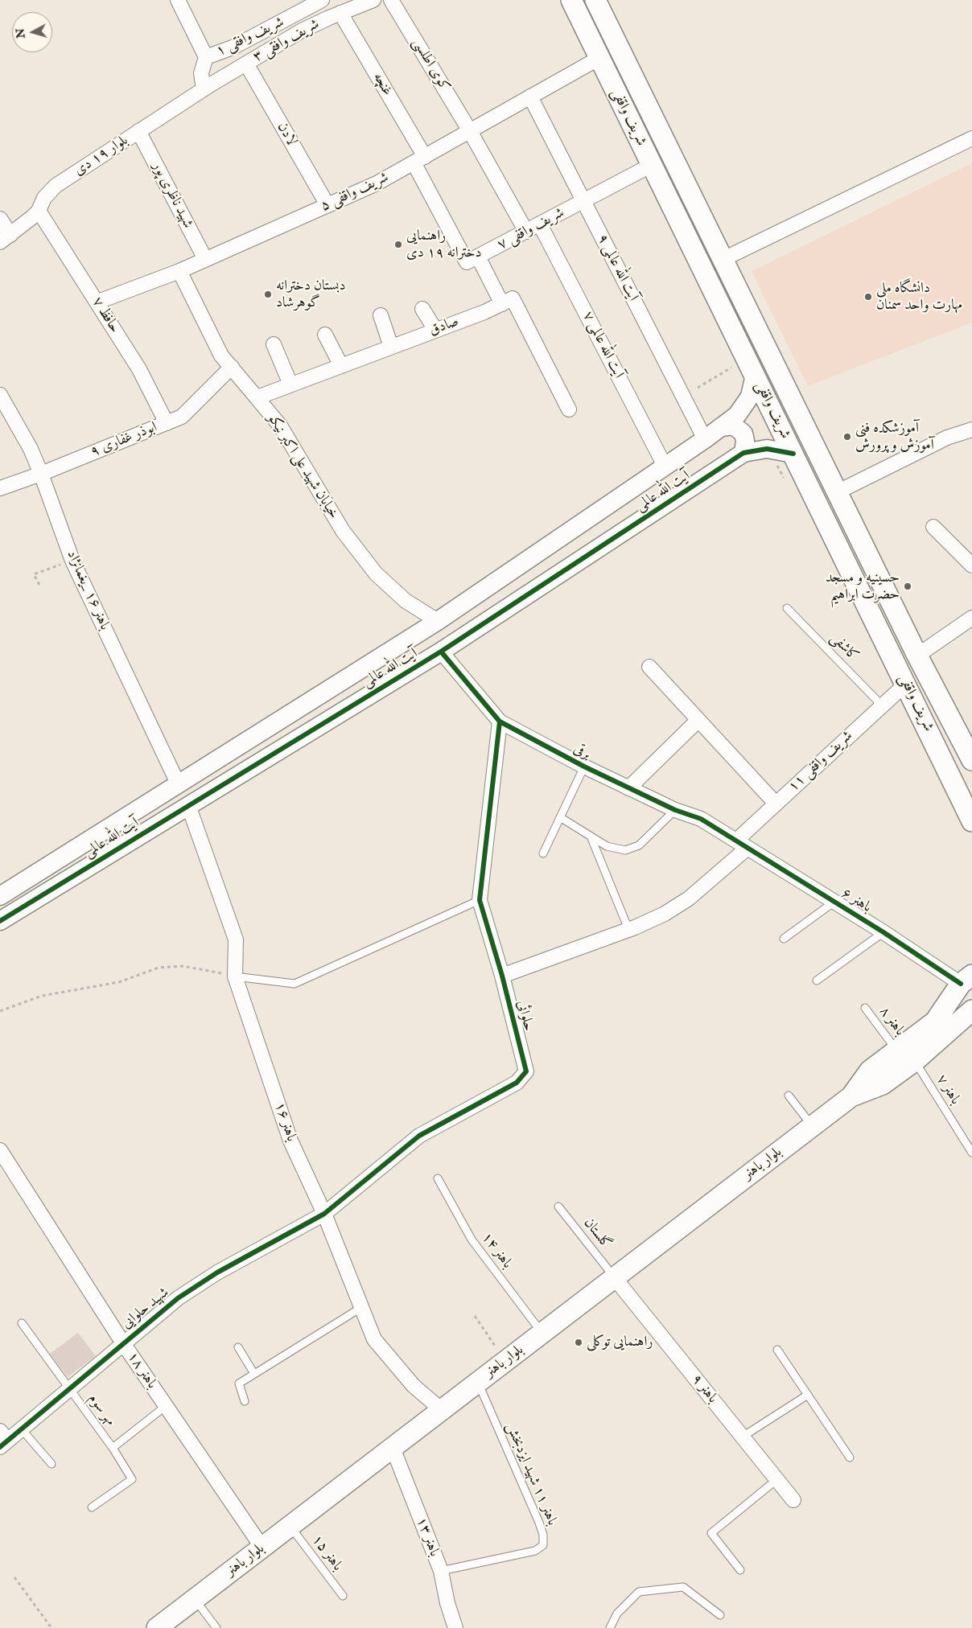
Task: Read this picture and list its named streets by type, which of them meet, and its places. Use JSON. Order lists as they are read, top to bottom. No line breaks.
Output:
{"streets":{"main road":["شریف واقفی","بلوار باهنر"],"street":["شریف وافقی ۱","شریف وافقی ۳","کوی اطلسی","غنچه","لادن","بلوار ۱۹ دی","شریف واقفی ۵","شهید ناظری پور","شریف واقفی ۷","آیت الله عالمی ۹","حافظ ۷","صادق","آیت الله عالمی ۷","ابوذر غفاری ۹","خیابان شهید علی اکبر نیکو","آیت الله عالمی","باهنر ۱۶ _یغمانژاد","برقی","شریف واقفی ۱۱","باهنر ۶","حلوائی","باهنر ۱۶","شهید حلوایی","باهنر ۱۸","باهنر ۹","باهنر ۱۳"],"lane":["کاشفی","باهنر ۸","باهنر ۷","گلستان","باهنر ۱۴","مهر سوم","باهنر ۱۱ شهید ایزدبخش","باهنر ۱۵"]},"crossings":[["شریف وافقی ۱","شریف وافقی ۳"],["شریف وافقی ۱","بلوار ۱۹ دی"],["شریف وافقی ۳","غنچه"],["شریف وافقی ۳","لادن"],["شریف وافقی ۳","بلوار ۱۹ دی"],["کوی اطلسی","شریف واقفی ۵"],["کوی اطلسی","شریف واقفی ۷"],["غنچه","شریف واقفی ۵"],["شریف واقفی","شریف واقفی ۵"],["شریف واقفی","شریف واقفی ۷"],["شریف واقفی","آیت الله عالمی"],["شریف واقفی","شریف واقفی ۱۱"],["لادن","شریف واقفی ۵"],["بلوار ۱۹ دی","شهید ناظری پور"],["بلوار ۱۹ دی","حافظ ۷"],["شریف واقفی ۵","شهید ناظری پور"],["شریف واقفی ۵","آیت الله عالمی ۹"],["شریف واقفی ۵","حافظ ۷"],["شریف واقفی ۵","خیابان شهید علی اکبر نیکو"],["شریف واقفی ۷","آیت الله عالمی ۹"],["شریف واقفی ۷","آیت الله عالمی ۷"],["آیت الله عالمی ۹","آیت الله عالمی"],["حافظ ۷","ابوذر غفاری ۹"],["صادق","خیابان شهید علی اکبر نیکو"],["آیت الله عالمی ۷","آیت الله عالمی"],["ابوذر غفاری ۹","خیابان شهید علی اکبر نیکو"],["ابوذر غفاری ۹","باهنر ۱۶ _یغمانژاد"],["خیابان شهید علی اکبر نیکو","آیت الله عالمی"],["آیت الله عالمی","باهنر ۱۶ _یغمانژاد"],["آیت الله عالمی","برقی"],["آیت الله عالمی","باهنر ۱۶"],["کاشفی","شریف واقفی ۱۱"],["برقی","شریف واقفی ۱۱"],["برقی","باهنر ۶"],["برقی","حلوائی"],["شریف واقفی ۱۱","باهنر ۶"],["شریف واقفی ۱۱","حلوائی"],["باهنر ۶","بلوار باهنر"],["حلوائی","باهنر ۱۶"],["حلوائی","شهید حلوایی"],["باهنر ۸","بلوار باهنر"],["باهنر ۷","بلوار باهنر"],["باهنر ۱۶","بلوار باهنر"],["باهنر ۱۶","شهید حلوایی"],["بلوار باهنر","گلستان"],["بلوار باهنر","باهنر ۱۴"],["بلوار باهنر","باهنر ۱۸"],["بلوار باهنر","باهنر ۹"],["بلوار باهنر","باهنر ۱۱ شهید ایزدبخش"],["بلوار باهنر","باهنر ۱۳"],["بلوار باهنر","باهنر ۱۵"],["گلستان","باهنر ۹"],["شهید حلوایی","باهنر ۱۸"],["شهید حلوایی","مهر سوم"],["باهنر ۱۱ شهید ایزدبخش","باهنر ۱۳"]],"places":["راهنمایی دخترانه ۱۹ دی","دبستان دخترانه گوهرشاد","دانشگاه ملی مهارت واحد سمنان","آموزشکده فنی آموزش و پرورش","حسینیه و مسجد حضرت ابراهیم","راهنمایی توکلی"],"north":"left"}
